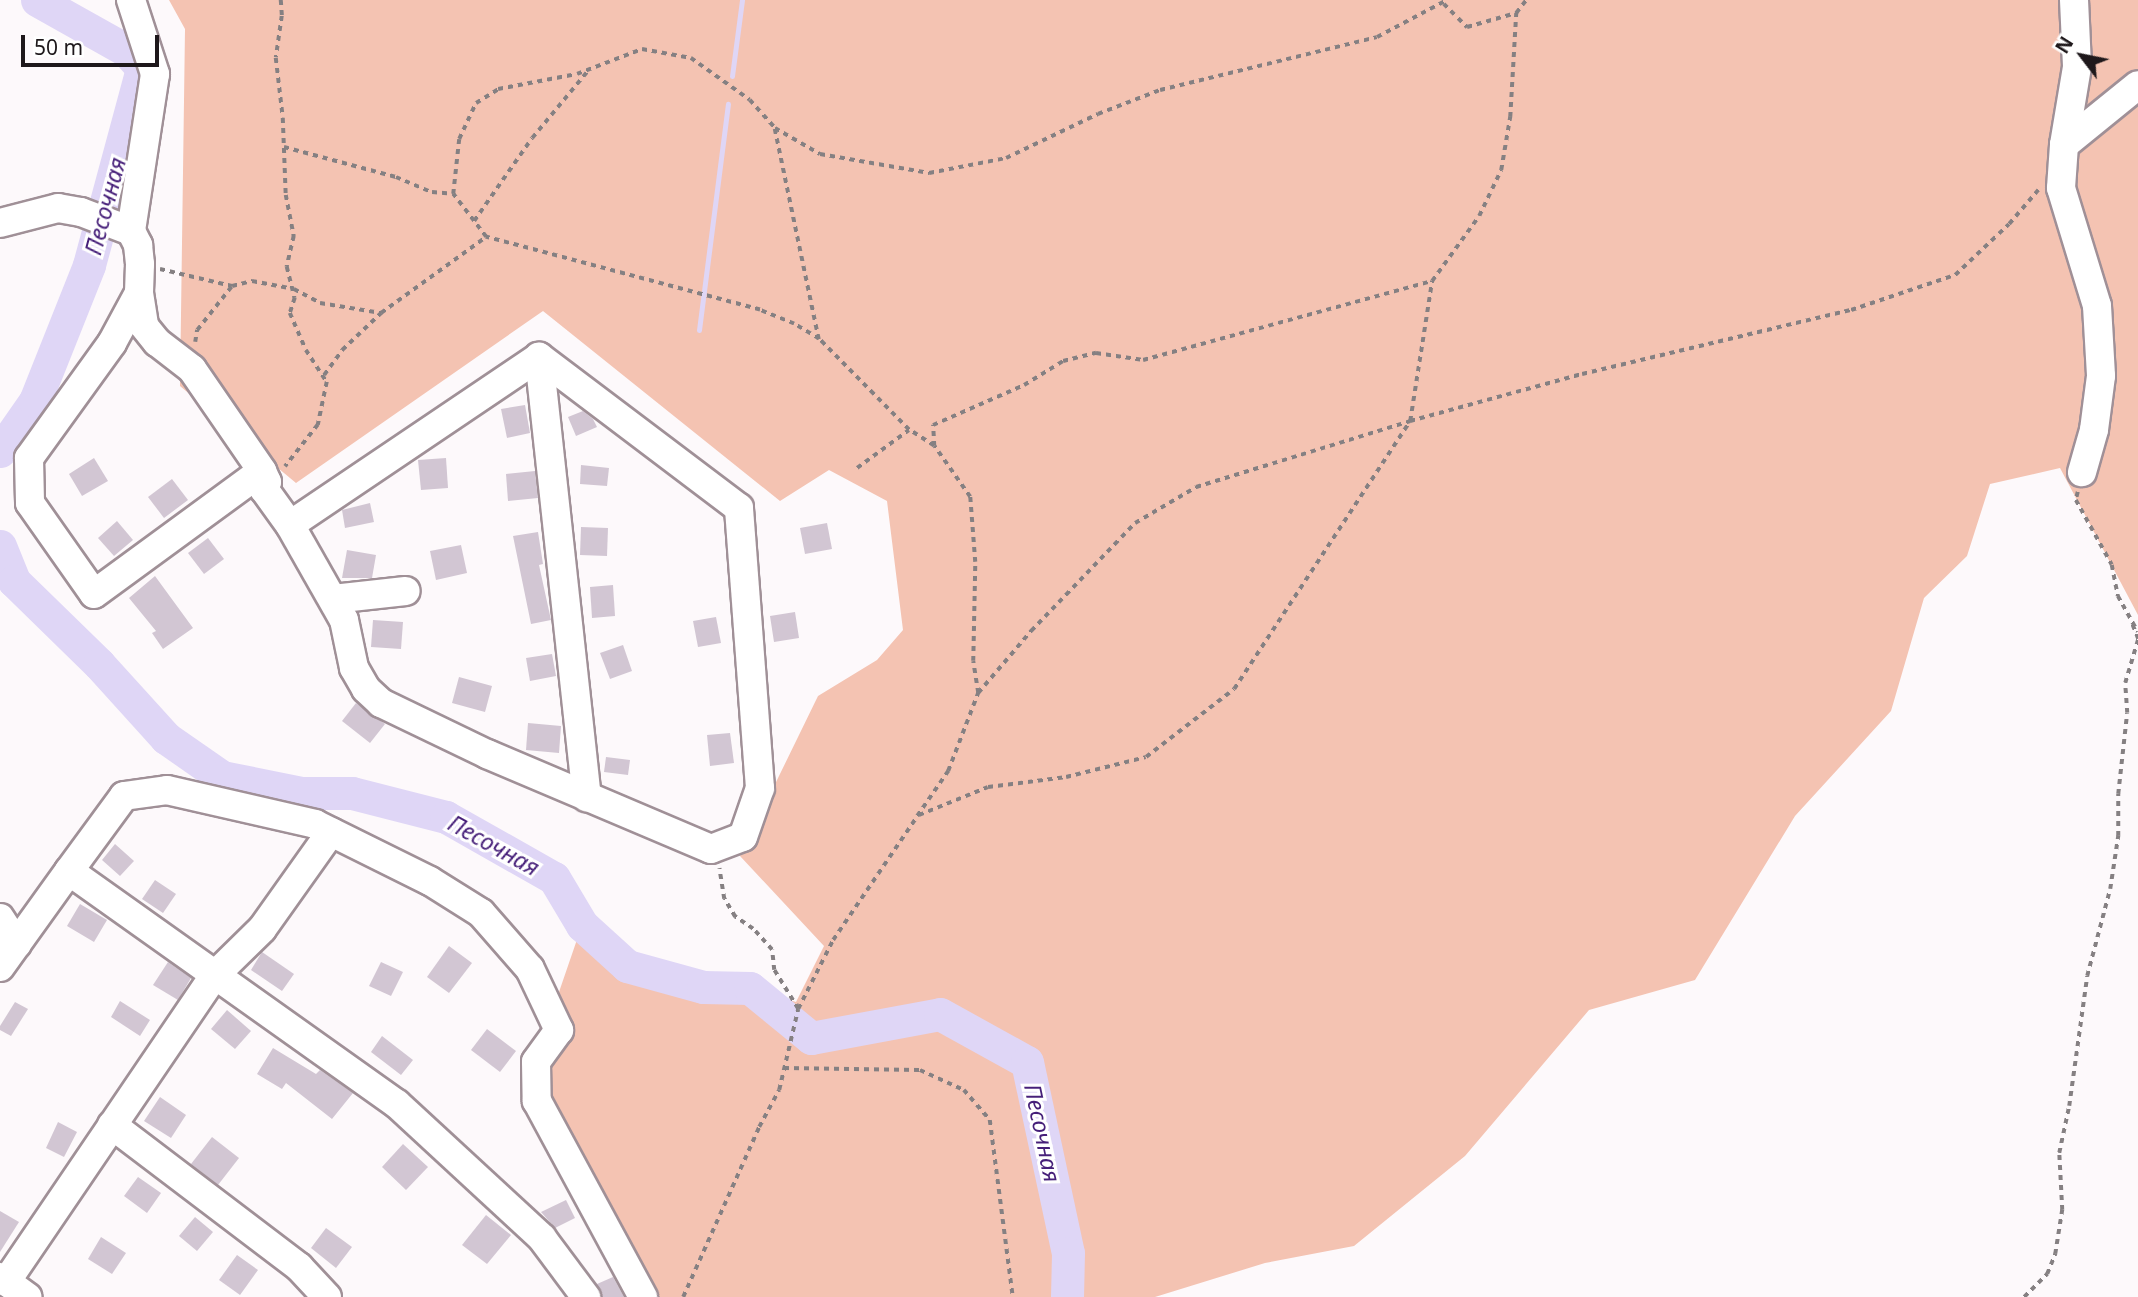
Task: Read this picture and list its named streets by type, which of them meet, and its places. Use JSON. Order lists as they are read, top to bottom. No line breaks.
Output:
{"water":["Песочная"],"scale_bar":"50 m","north":"top left"}
